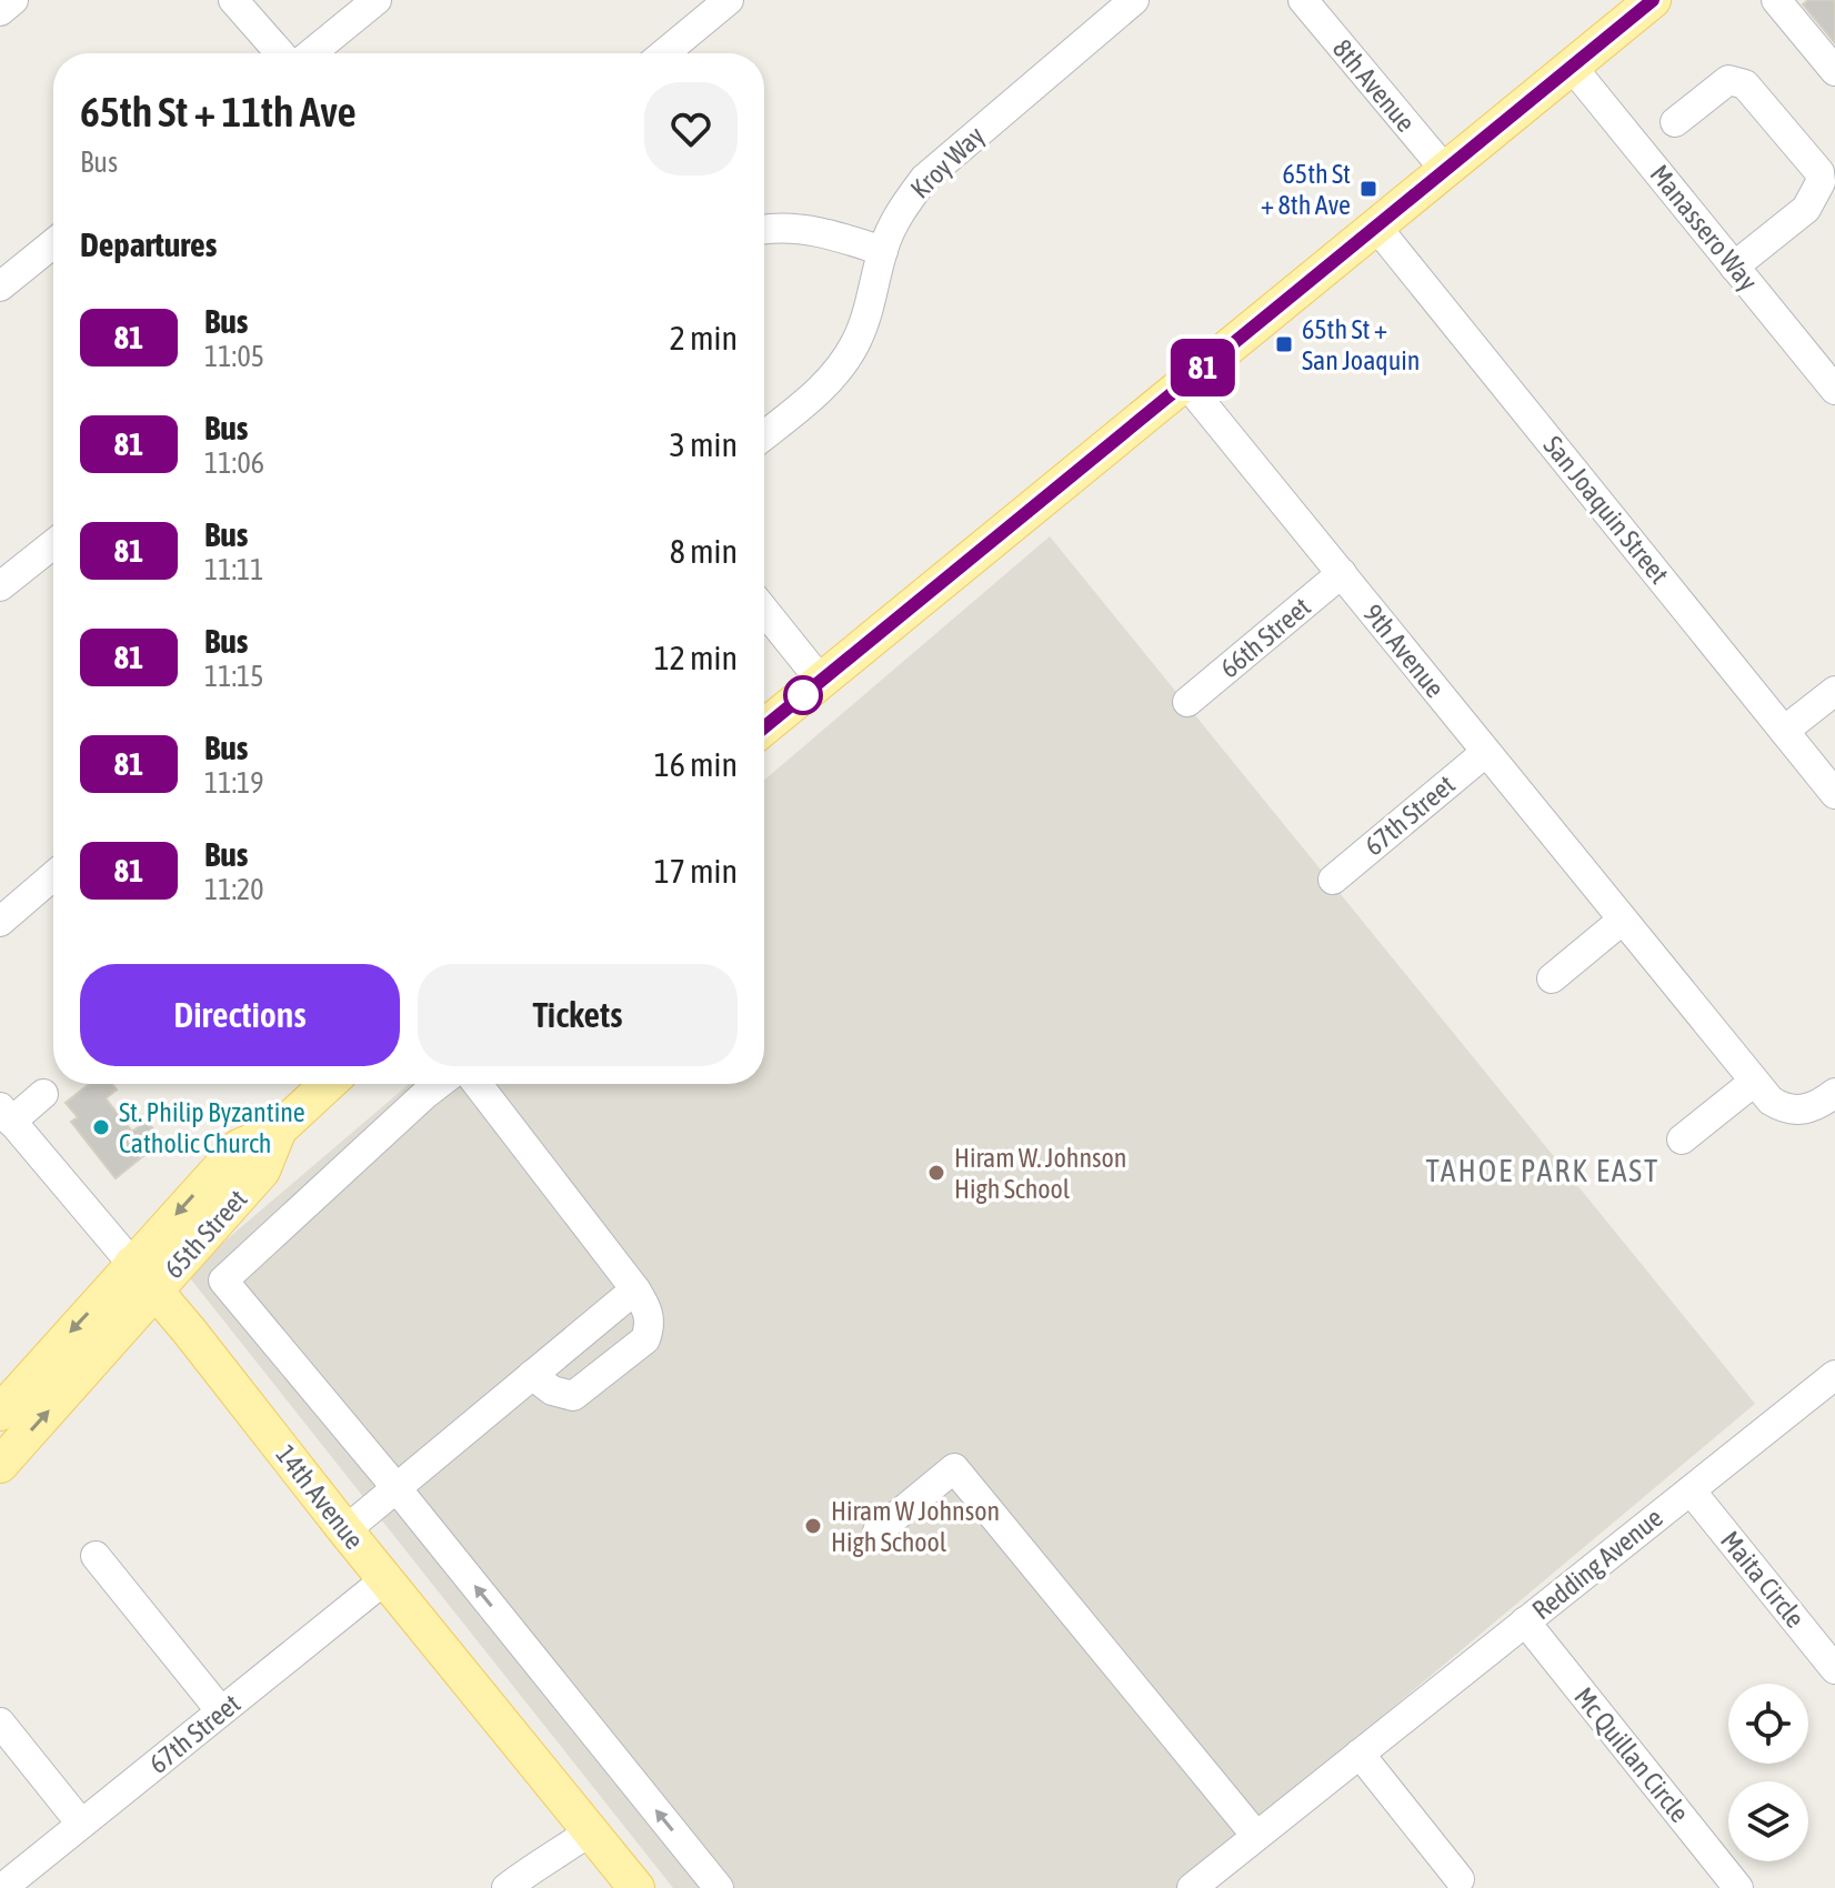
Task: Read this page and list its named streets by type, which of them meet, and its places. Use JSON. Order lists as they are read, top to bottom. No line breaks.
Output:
{"streets":{"main road":["65th Street","14th Avenue"],"street":["8th Avenue","Kroy Way","Manassero Way","San Joaquin Street","66th Street","9th Avenue","67th Street","Redding Avenue","Maita Circle","Mc Quillan Circle"]},"crossings":[["66th Street","9th Avenue"],["9th Avenue","67th Street"],["67th Street","14th Avenue"],["65th Street","14th Avenue"],["Redding Avenue","Maita Circle"],["Redding Avenue","Mc Quillan Circle"]],"districts":["TAHOE PARK EAST"],"places":{"transit":["65th St + 8th Ave","65th St + San Joaquin"],"other":["St. Philip Byzantine Catholic Church","Hiram W. Johnson High School","Hiram W Johnson High School"]},"lines":["bus line 81"],"page":{"on_map":"81","heading":[["65th St + 11th Ave","Bus"],"Departures"],"list":[{"mark":"81","name":"Bus","note":"11:05","value":"2 min"},{"mark":"81","name":"Bus","note":"11:06","value":"3 min"},{"mark":"81","name":"Bus","note":"11:11","value":"8 min"},{"mark":"81","name":"Bus","note":"11:15","value":"12 min"},{"mark":"81","name":"Bus","note":"11:19","value":"16 min"},{"mark":"81","name":"Bus","note":"11:20","value":"17 min"}],"buttons":["Directions","Tickets"]}}
